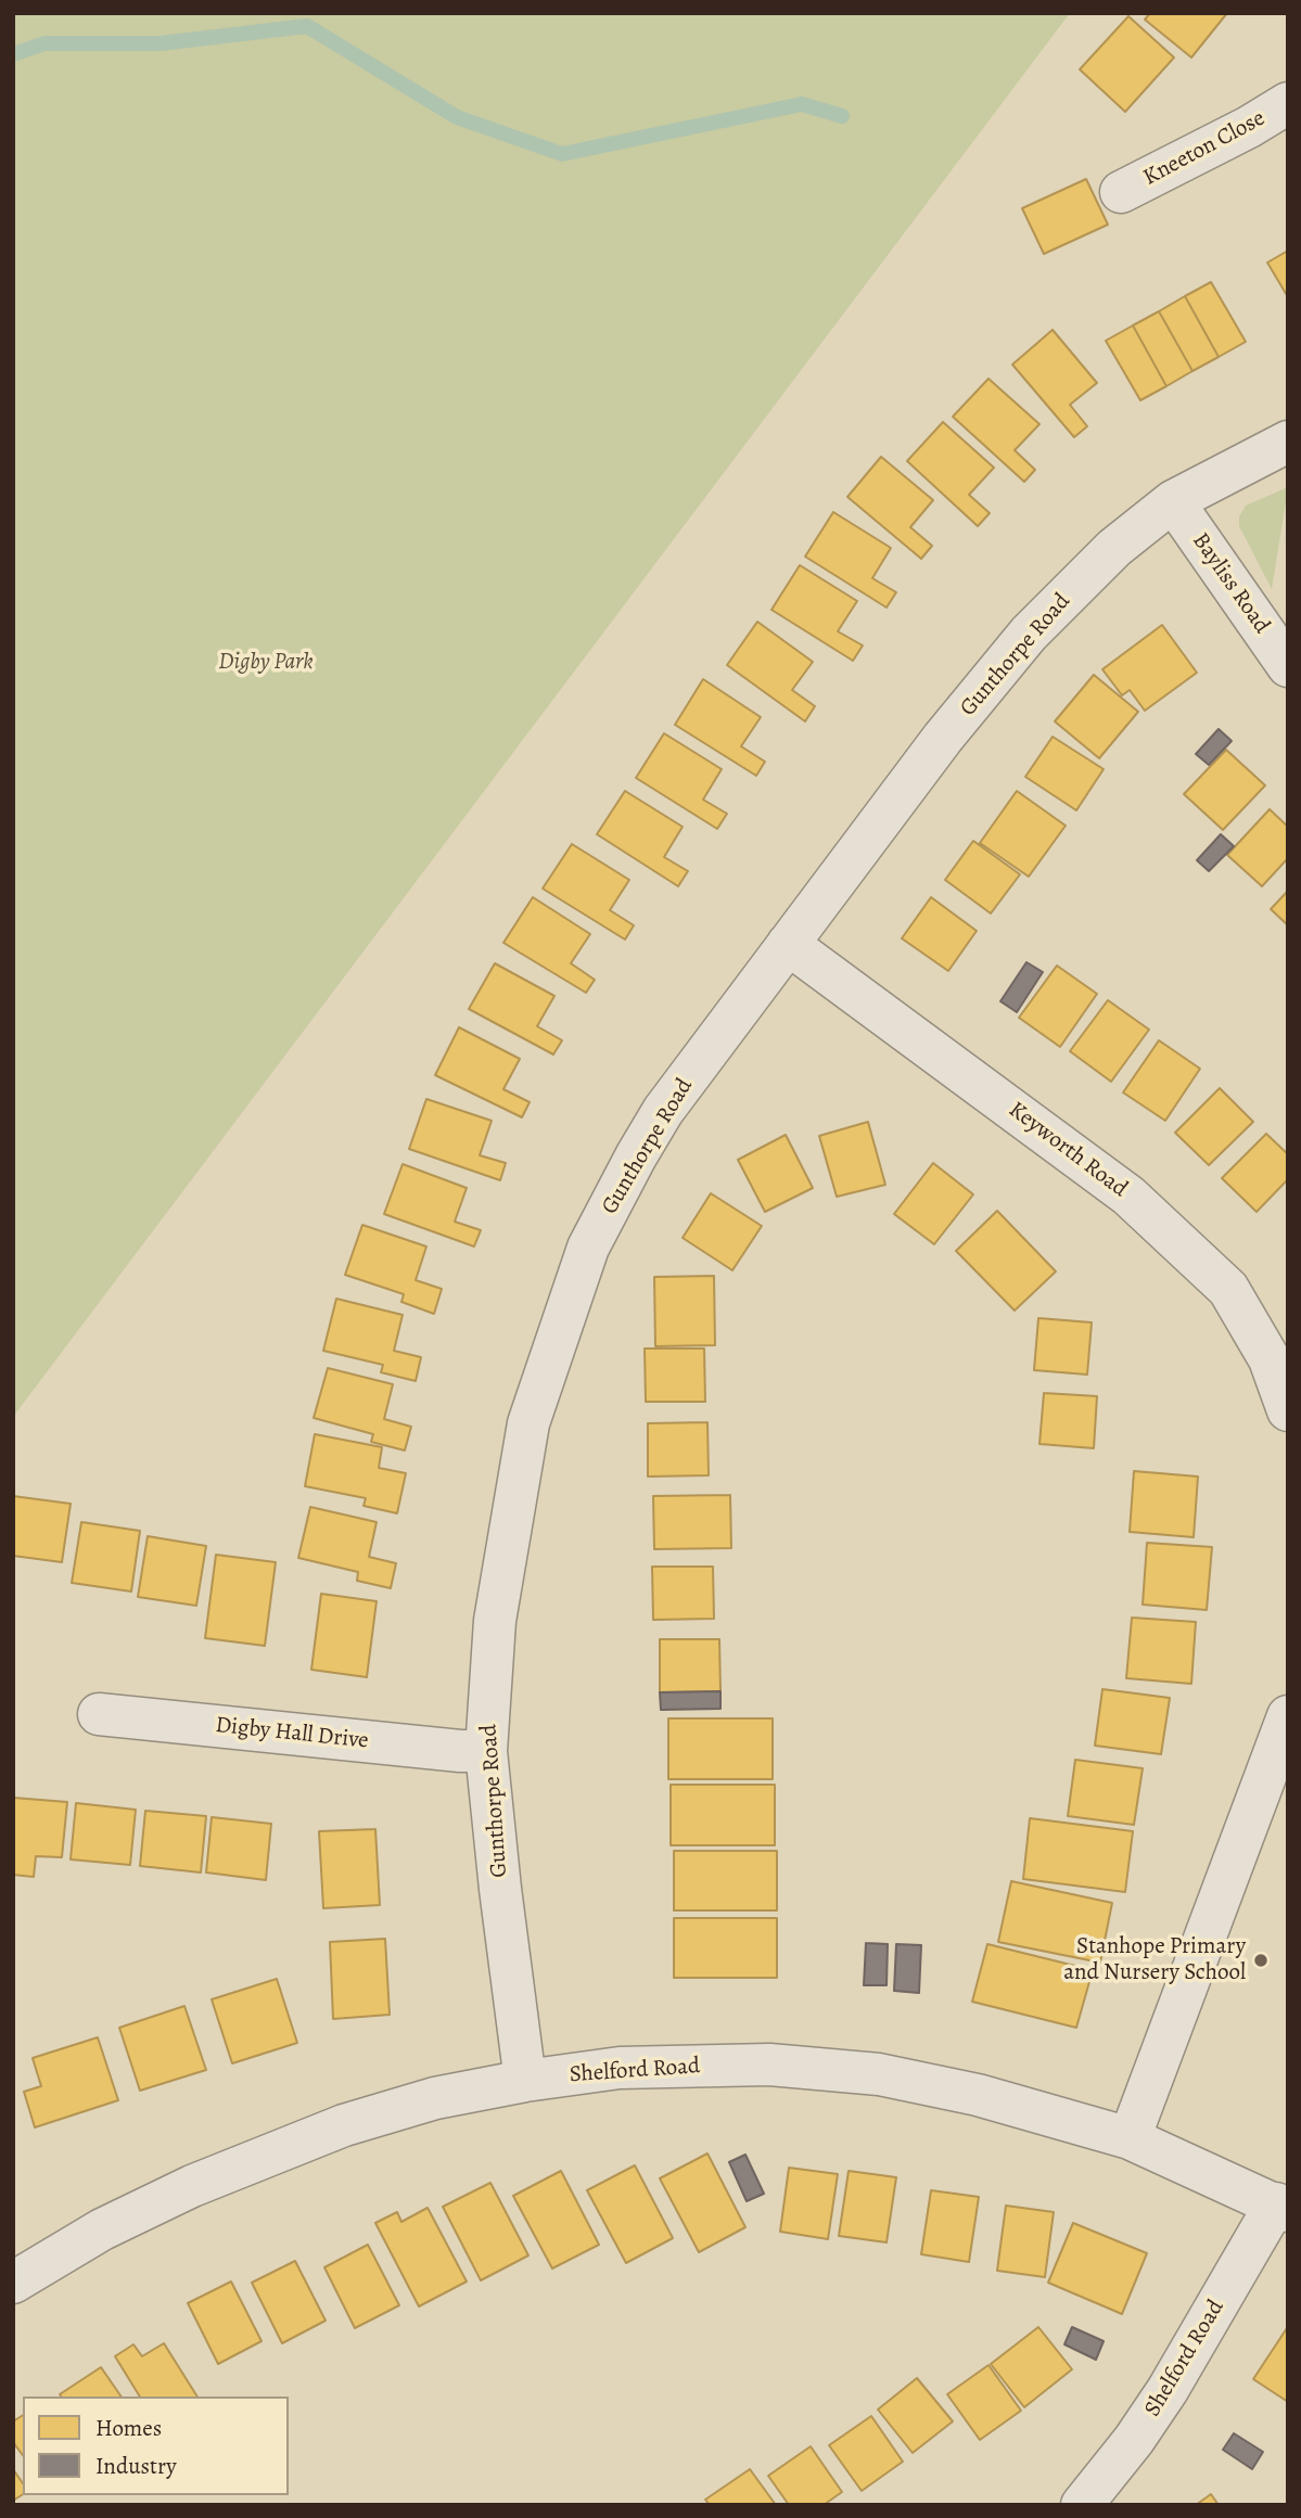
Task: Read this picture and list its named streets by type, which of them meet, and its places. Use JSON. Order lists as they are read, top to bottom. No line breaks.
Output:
{"streets":{"street":["Kneeton Close","Bayliss Road","Gunthorpe Road","Keyworth Road","Digby Hall Drive","Shelford Road"]},"crossings":[["Bayliss Road","Gunthorpe Road"],["Gunthorpe Road","Keyworth Road"],["Gunthorpe Road","Digby Hall Drive"],["Gunthorpe Road","Shelford Road"]],"parks":["Digby Park"],"places":["Stanhope Primary and Nursery School"],"legend":["Homes","Industry"]}
